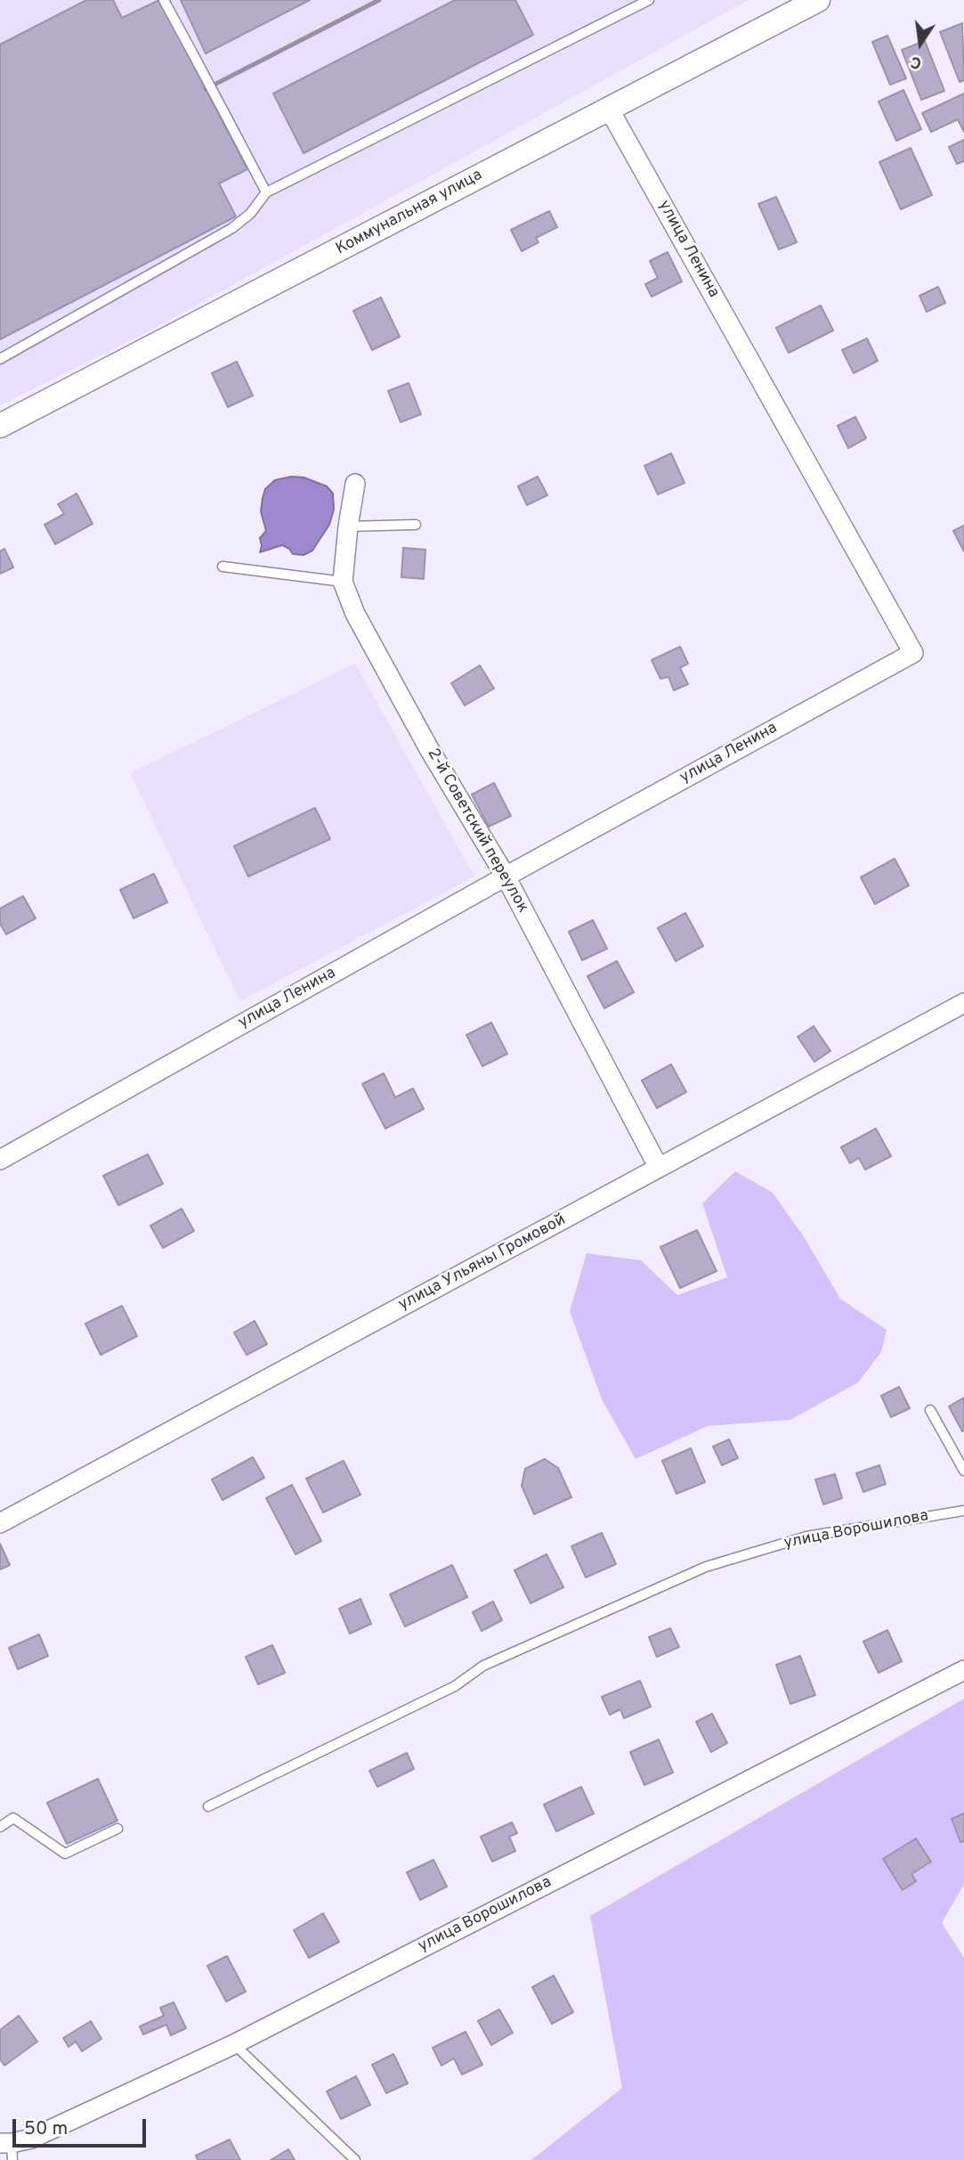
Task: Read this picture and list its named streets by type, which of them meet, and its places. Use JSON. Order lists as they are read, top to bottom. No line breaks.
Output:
{"streets":{"street":["Коммунальная улица","улица Ленина","2-й Советский переулок","улица Ульяны Громовой","улица Ворошилова"]},"crossings":[["Коммунальная улица","улица Ленина"],["улица Ленина","2-й Советский переулок"],["2-й Советский переулок","улица Ульяны Громовой"]],"scale_bar":"50 m","north":"bottom"}
